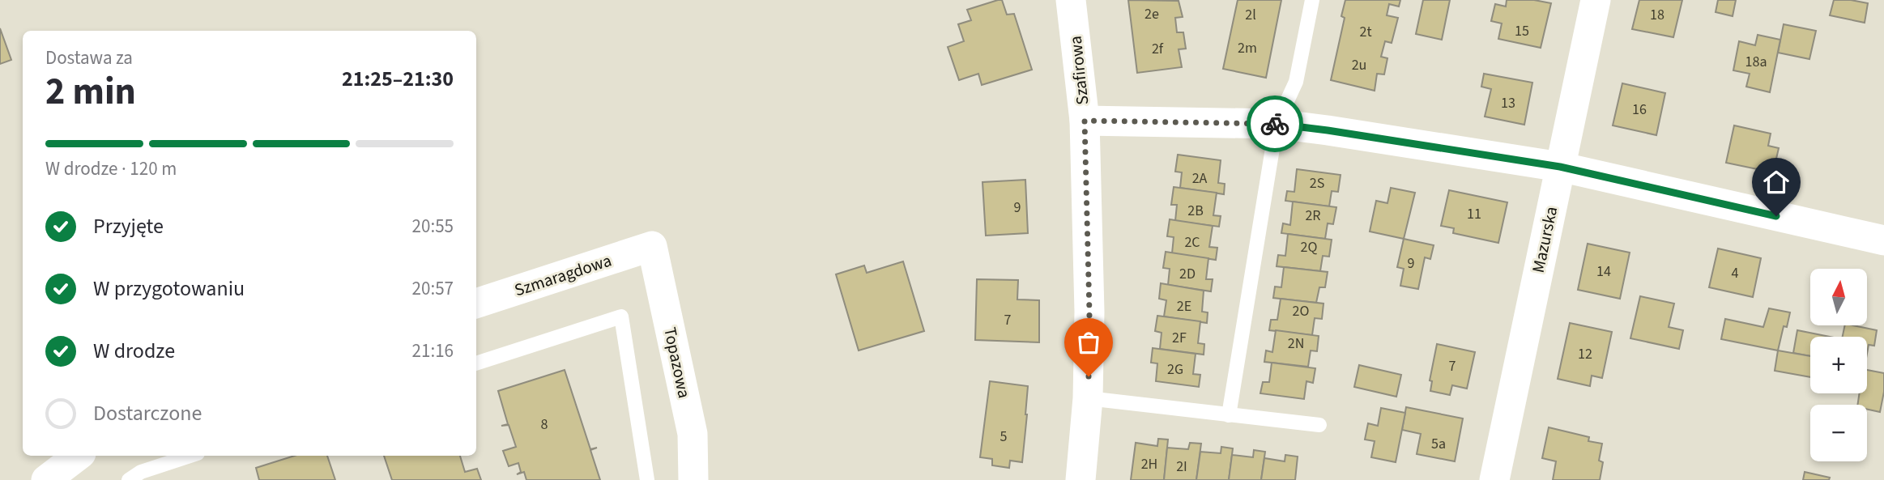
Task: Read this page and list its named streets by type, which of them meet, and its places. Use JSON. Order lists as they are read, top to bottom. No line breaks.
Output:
{"streets":{"street":["Szafirowa","Mazurska","Szmaragdowa","Topazowa"]},"crossings":[["Szmaragdowa","Topazowa"]],"house_numbers":["2e","2l","18","15","2t","2m","2f","18a","2u","13","16","2A","2S","9","2B","11","2R","2C","2Q","9","14","4","2D","2E","2O","7","2F","2N","12","7","2G","8","5","5a","2H","2I"],"north":"top","page":{"heading":["2 min","Dostawa za","21:25–21:30"],"bar":"W drodze · 120 m","list":[["Przyjęte","20:55"],["W przygotowaniu","20:57"],["W drodze","21:16"],"Dostarczone"],"map_buttons":["+","−"]}}
